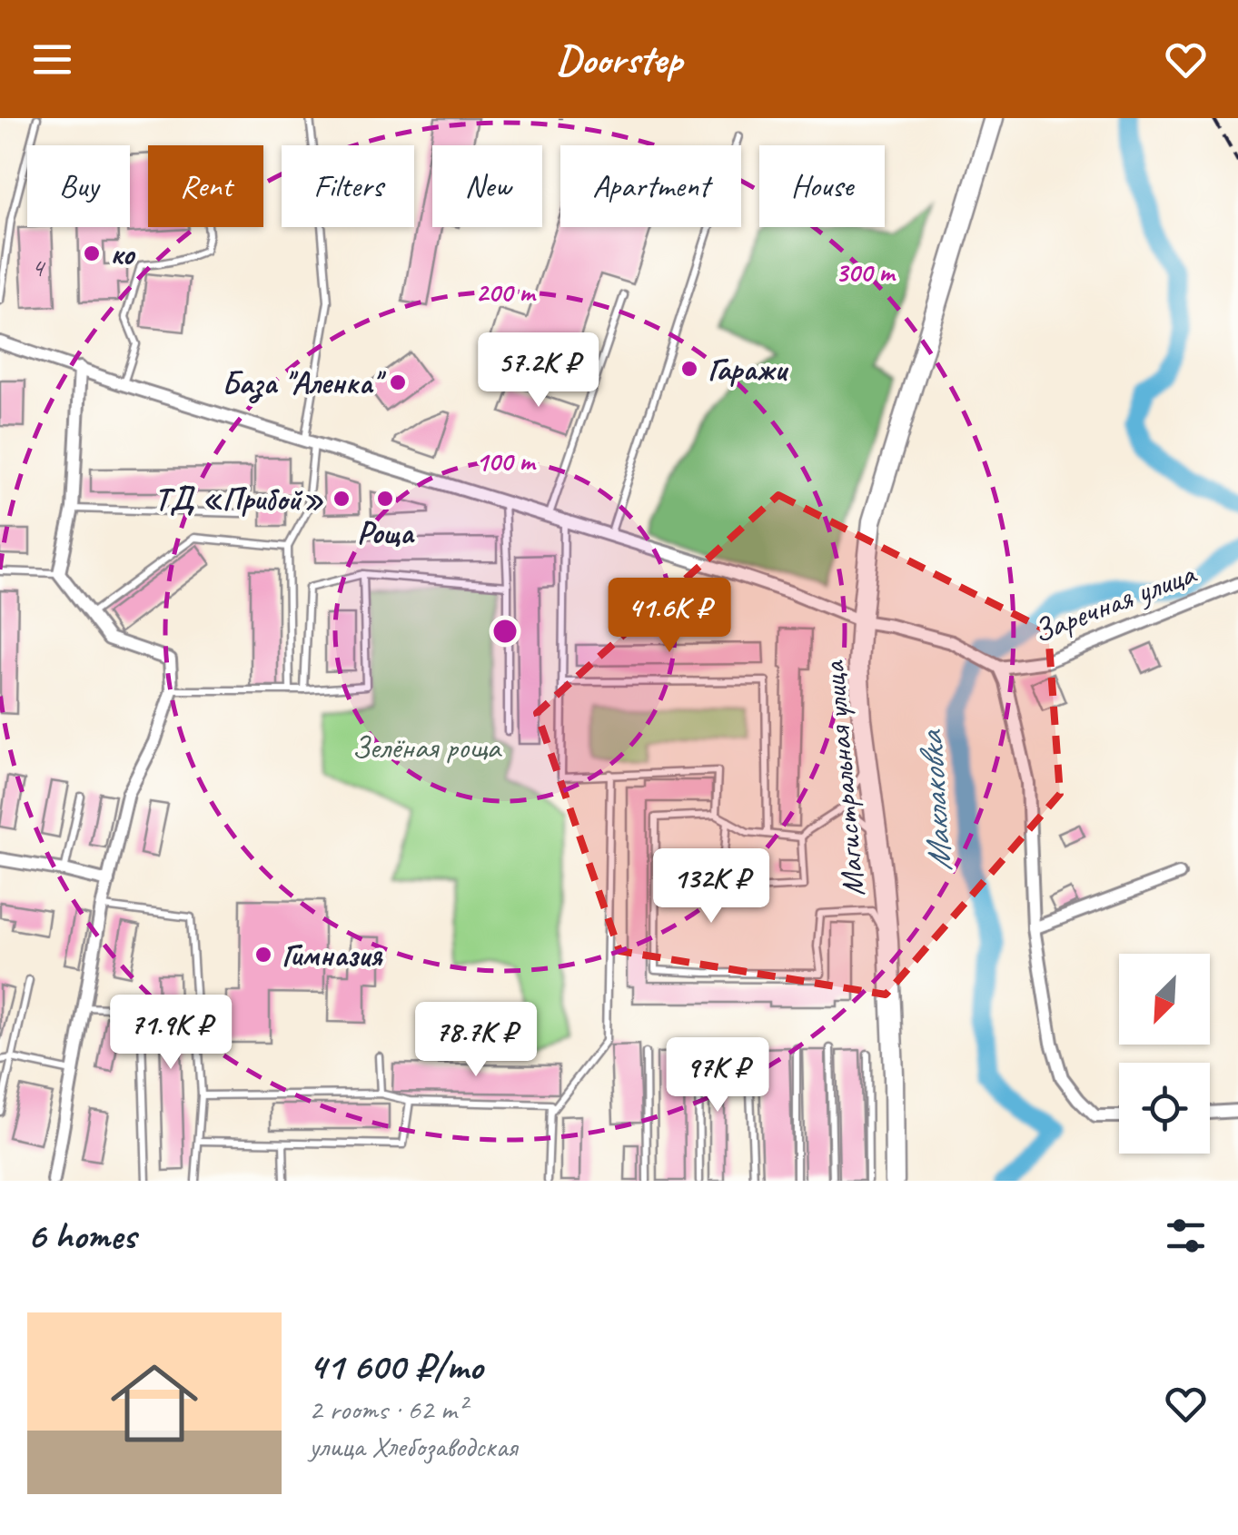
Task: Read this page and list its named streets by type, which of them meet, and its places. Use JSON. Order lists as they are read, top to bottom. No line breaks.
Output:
{"streets":{"main road":["Магистральная улица"],"street":["Заречная улица"]},"water":["Маклаковка"],"parks":["Зелёная роща"],"places":["ко","Гаражи","База \"Аленка\"","ТД «Прибой»","Роща","Гимназия"],"house_numbers":["4"],"north":"bottom left","page":{"header":"Doorstep","chip":["Buy","Rent","Filters","New","Apartment","House"],"price":["57.2K ₽","41.6K ₽","132K ₽","71.9K ₽","78.7K ₽","97K ₽"],"heading":"6 homes","list":[{"name":"41 600 ₽/mo","note":"2 rooms · 62 m² · улица Хлебозаводская"}]},"rings":["300 m","200 m","100 m"]}
